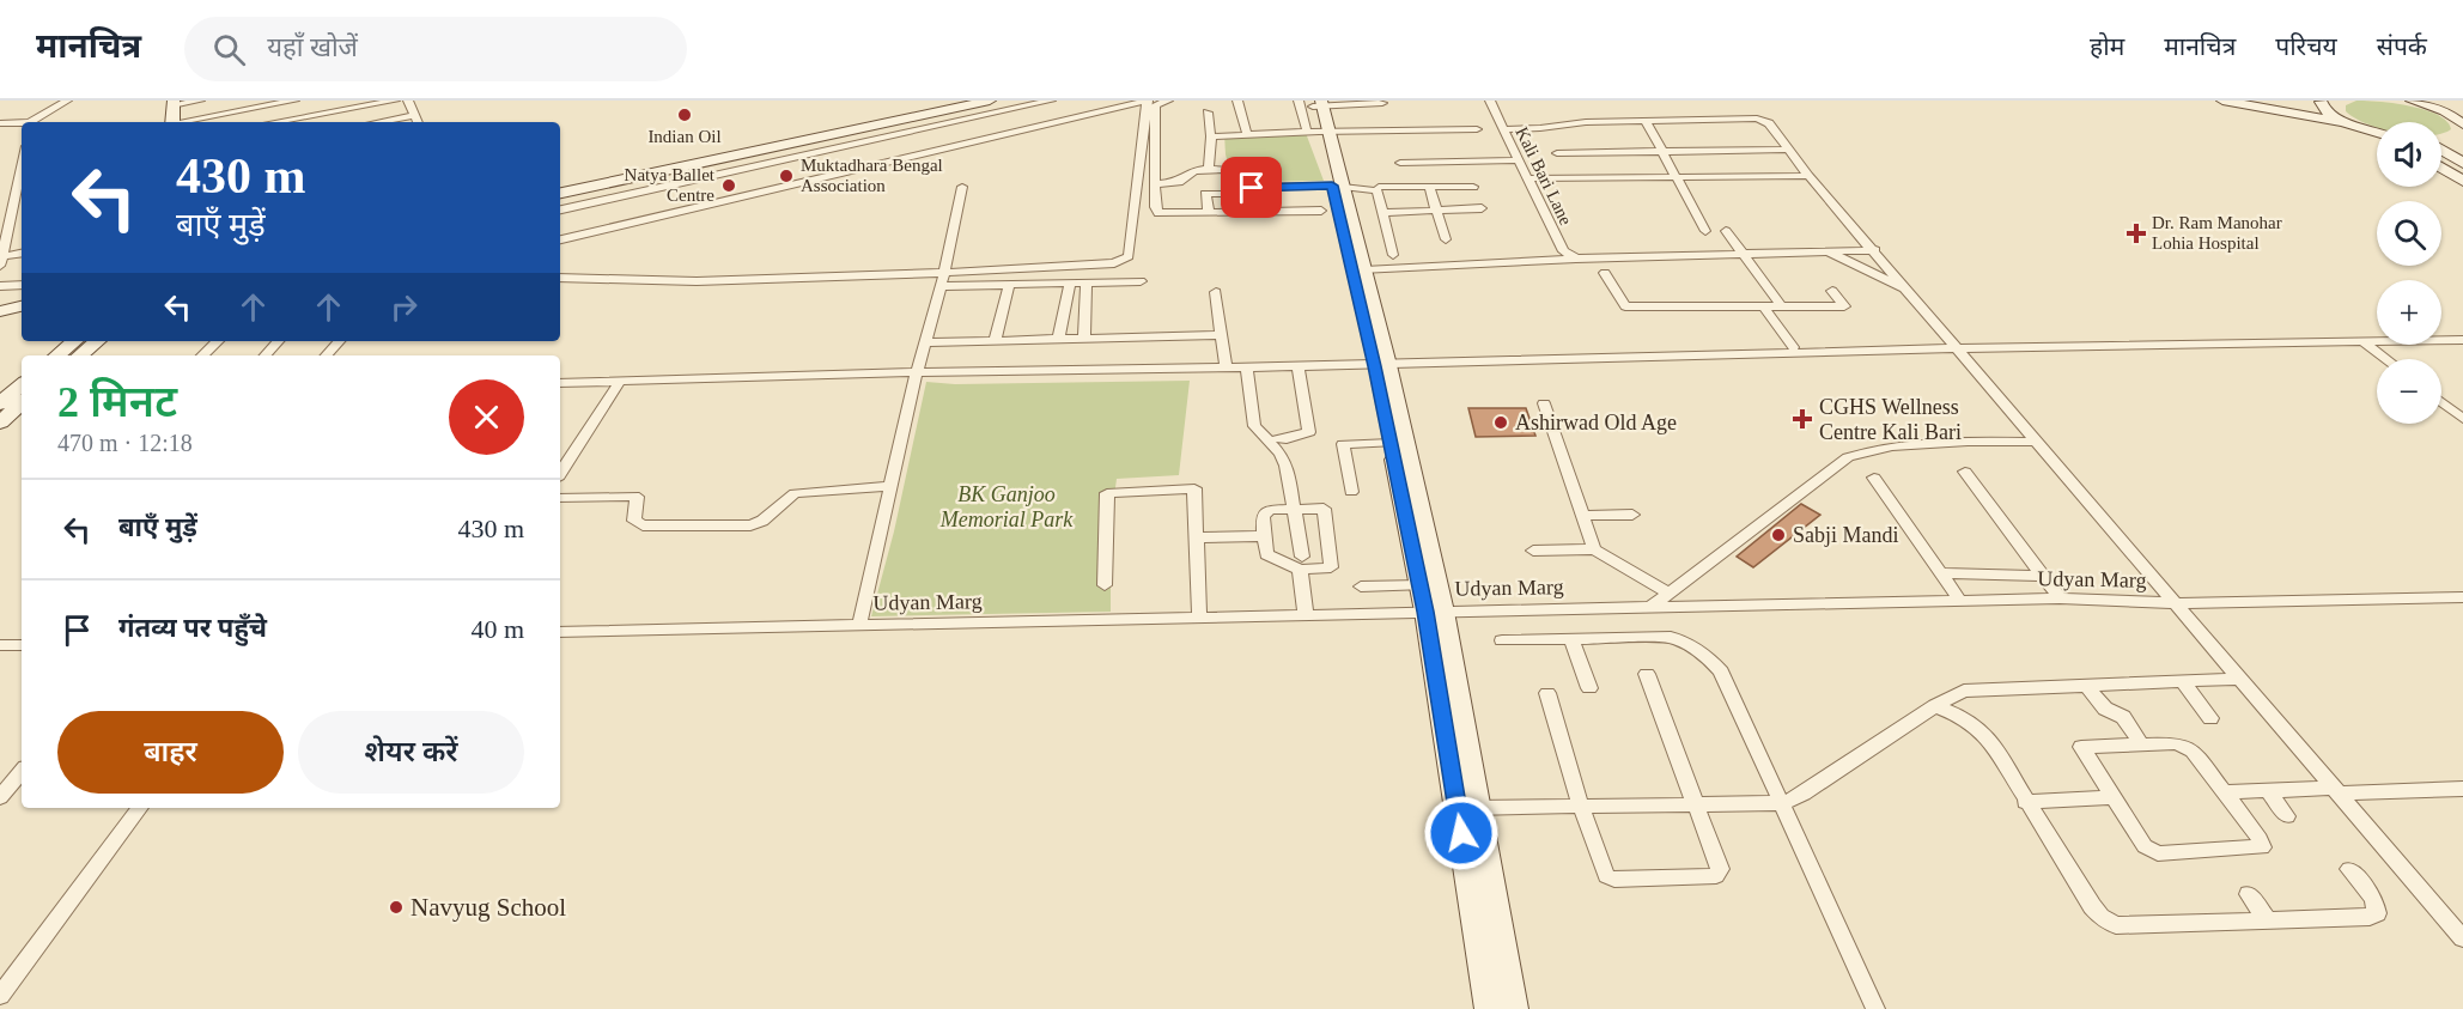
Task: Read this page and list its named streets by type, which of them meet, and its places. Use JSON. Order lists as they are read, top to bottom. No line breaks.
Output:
{"streets":{"street":["Kali Bari Lane","Udyan Marg"]},"parks":["BK Ganjoo Memorial Park"],"places":{"other":["Indian Oil","Muktadhara Bengal Association","Natya Ballet Centre","Ashirwad Old Age","Sabji Mandi","Navyug School"],"health":["Dr. Ram Manohar Lohia Hospital","CGHS Wellness Centre Kali Bari"]},"page":{"header":"मानचित्र","search":"यहाँ खोजें","nav":["होम","मानचित्र","परिचय","संपर्क"],"map_buttons":["+","−"],"turn":["430 m","बाएँ मुड़ें"],"heading":["2 मिनट","470 m · 12:18"],"list":[{"name":"बाएँ मुड़ें","value":"430 m"},{"name":"गंतव्य पर पहुँचे","value":"40 m"}],"buttons":["बाहर","शेयर करें"]}}
